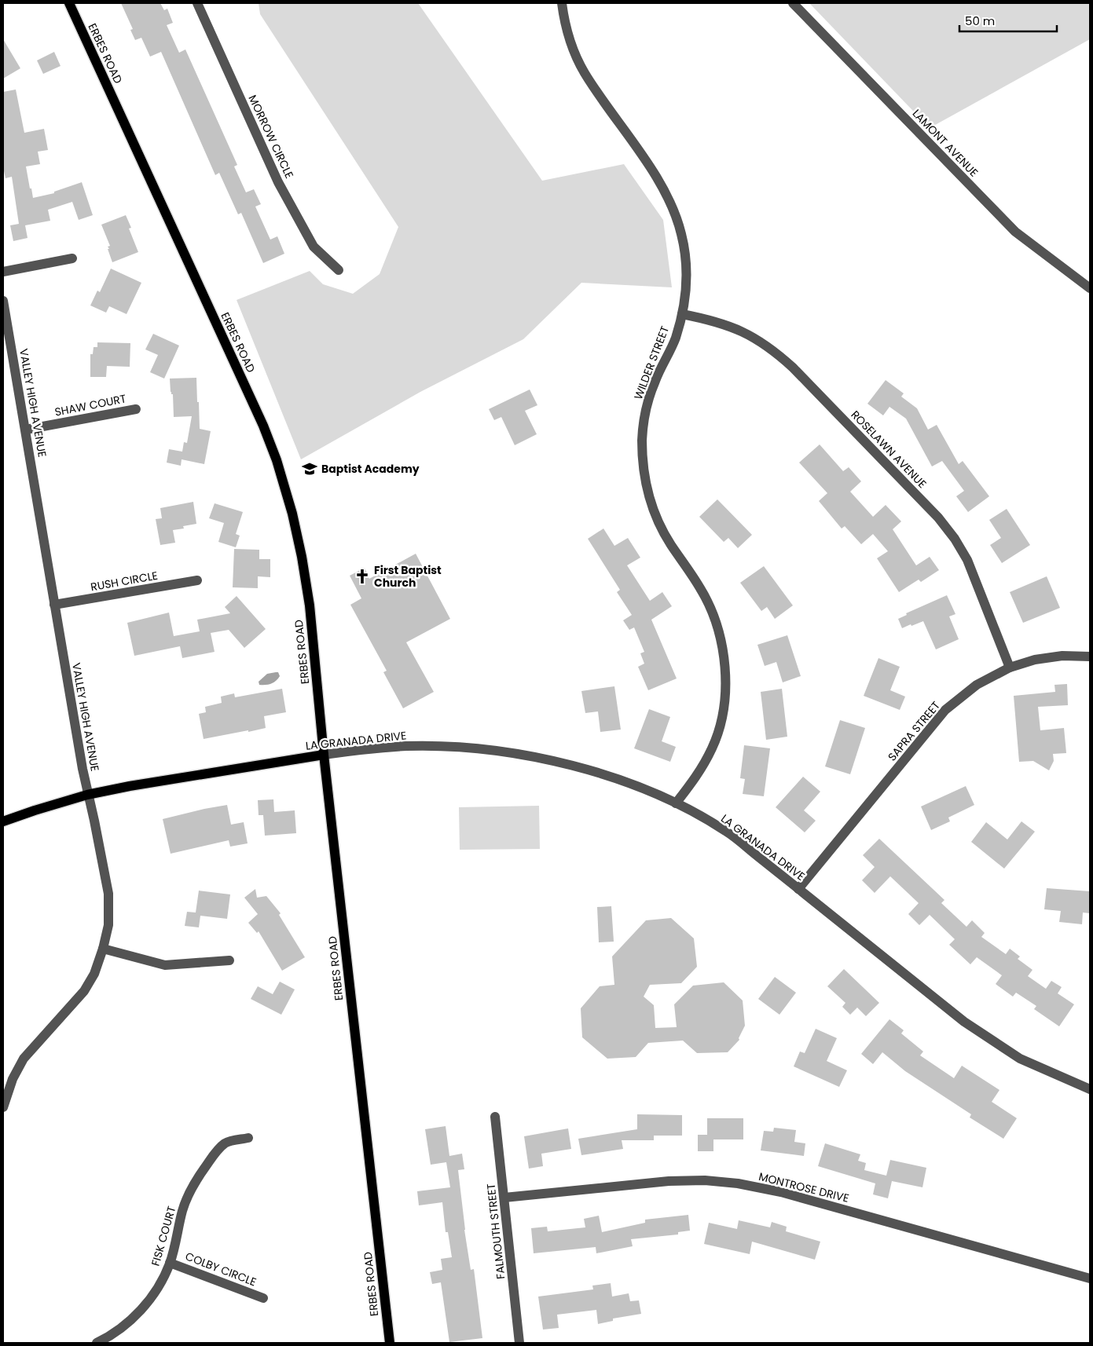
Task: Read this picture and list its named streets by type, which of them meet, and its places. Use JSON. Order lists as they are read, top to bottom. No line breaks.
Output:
{"streets":{"main road":["ERBES ROAD","LA GRANADA DRIVE"],"street":["MORROW CIRCLE","LAMONT AVENUE","WILDER STREET","VALLEY HIGH AVENUE","SHAW COURT","ROSELAWN AVENUE","RUSH CIRCLE","SAPRA STREET","MONTROSE DRIVE","FALMOUTH STREET","FISK COURT","COLBY CIRCLE"]},"crossings":[["ERBES ROAD","LA GRANADA DRIVE"],["WILDER STREET","ROSELAWN AVENUE"],["WILDER STREET","LA GRANADA DRIVE"],["VALLEY HIGH AVENUE","SHAW COURT"],["VALLEY HIGH AVENUE","RUSH CIRCLE"],["VALLEY HIGH AVENUE","LA GRANADA DRIVE"],["ROSELAWN AVENUE","SAPRA STREET"],["SAPRA STREET","LA GRANADA DRIVE"],["MONTROSE DRIVE","FALMOUTH STREET"],["FISK COURT","COLBY CIRCLE"]],"places":{"school or university":["Baptist Academy"],"church":["First Baptist Church"]},"scale_bar":"50 m"}
